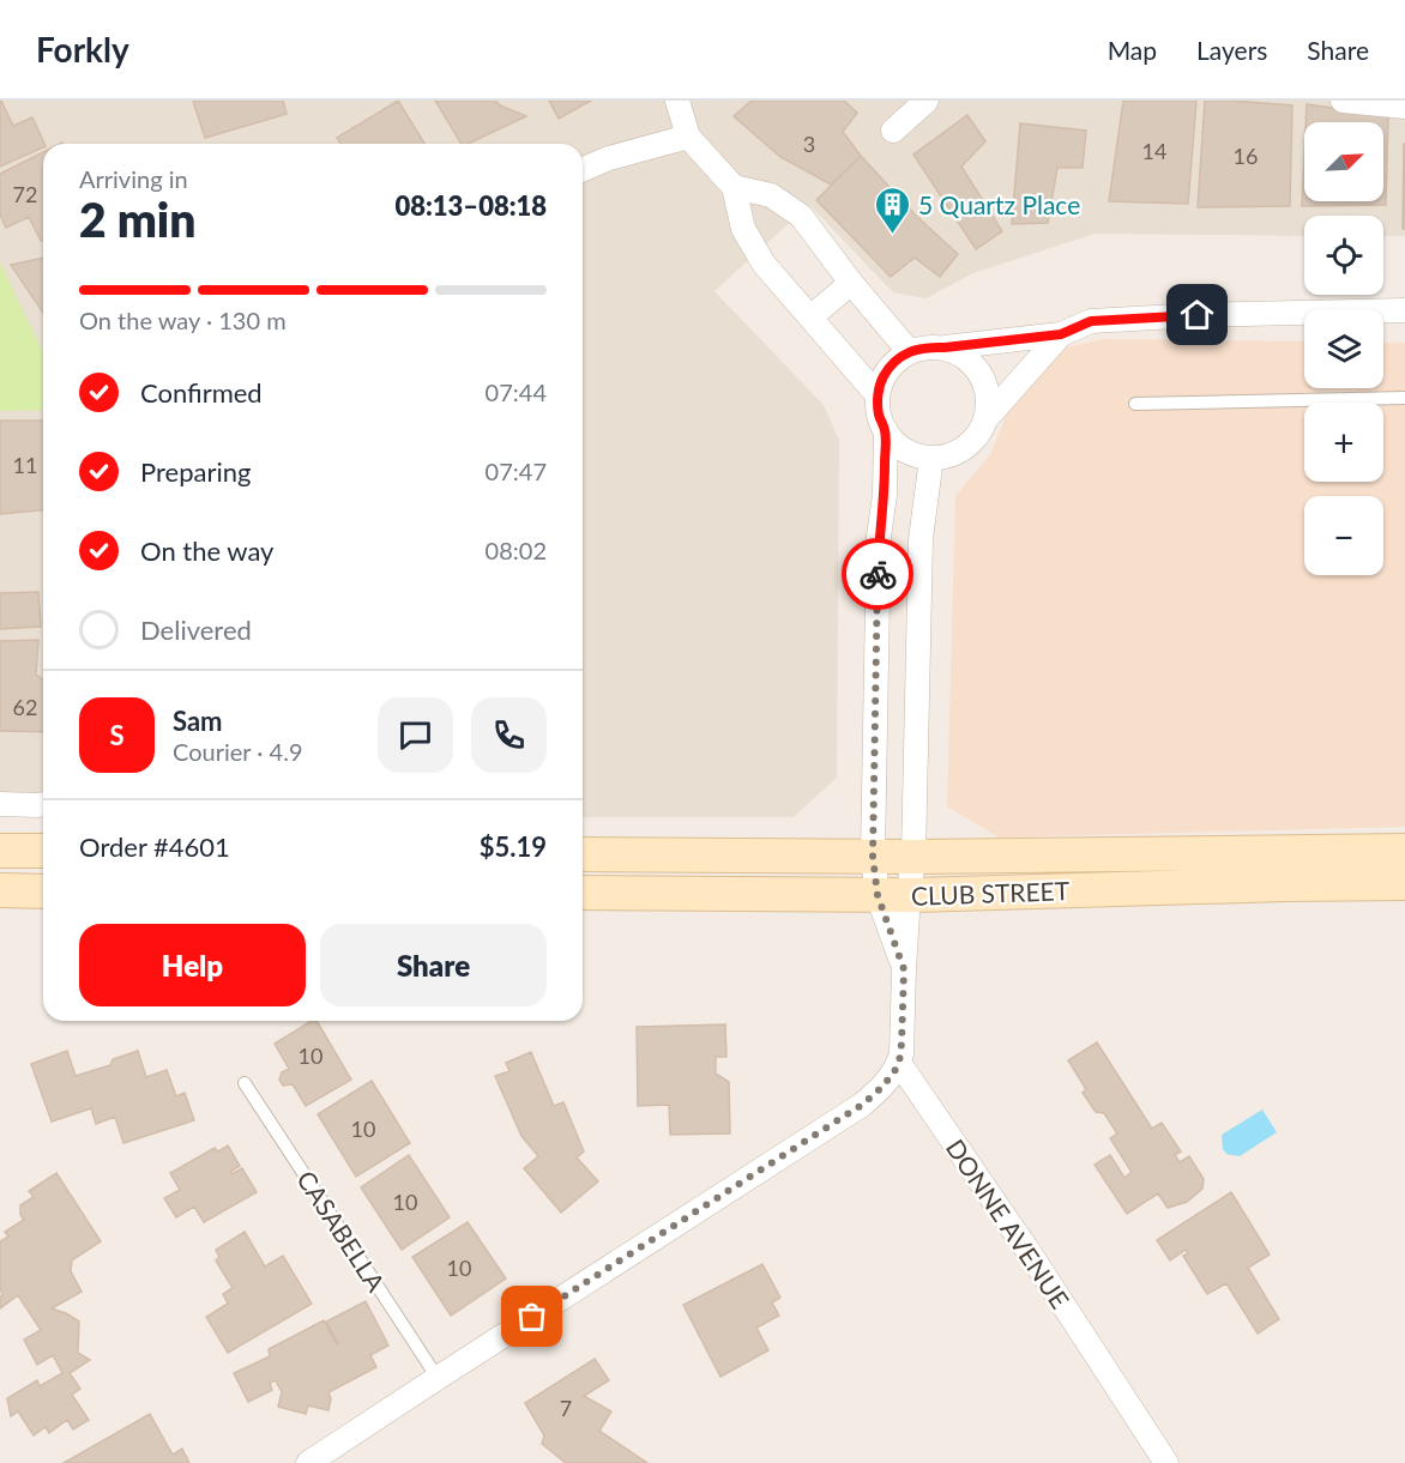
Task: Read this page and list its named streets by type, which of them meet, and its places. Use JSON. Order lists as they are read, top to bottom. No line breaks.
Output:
{"streets":{"main road":["CLUB STREET"],"street":["DONNE AVENUE"],"lane":["CASABELLA"]},"places":{"building":["5 Quartz Place"]},"house_numbers":["3","14","16","72","11","62","10","10","10","10","7"],"north":"top right","page":{"header":"Forkly","nav":["Map","Layers","Share"],"map_buttons":["+","−"],"heading":["2 min","Arriving in","08:13–08:18"],"panel":["Sam","Courier · 4.9","Order #4601","$5.19"],"bar":"On the way · 130 m","list":[["Confirmed","07:44"],["Preparing","07:47"],["On the way","08:02"],"Delivered"],"round":"S","buttons":["Help","Share"]}}
